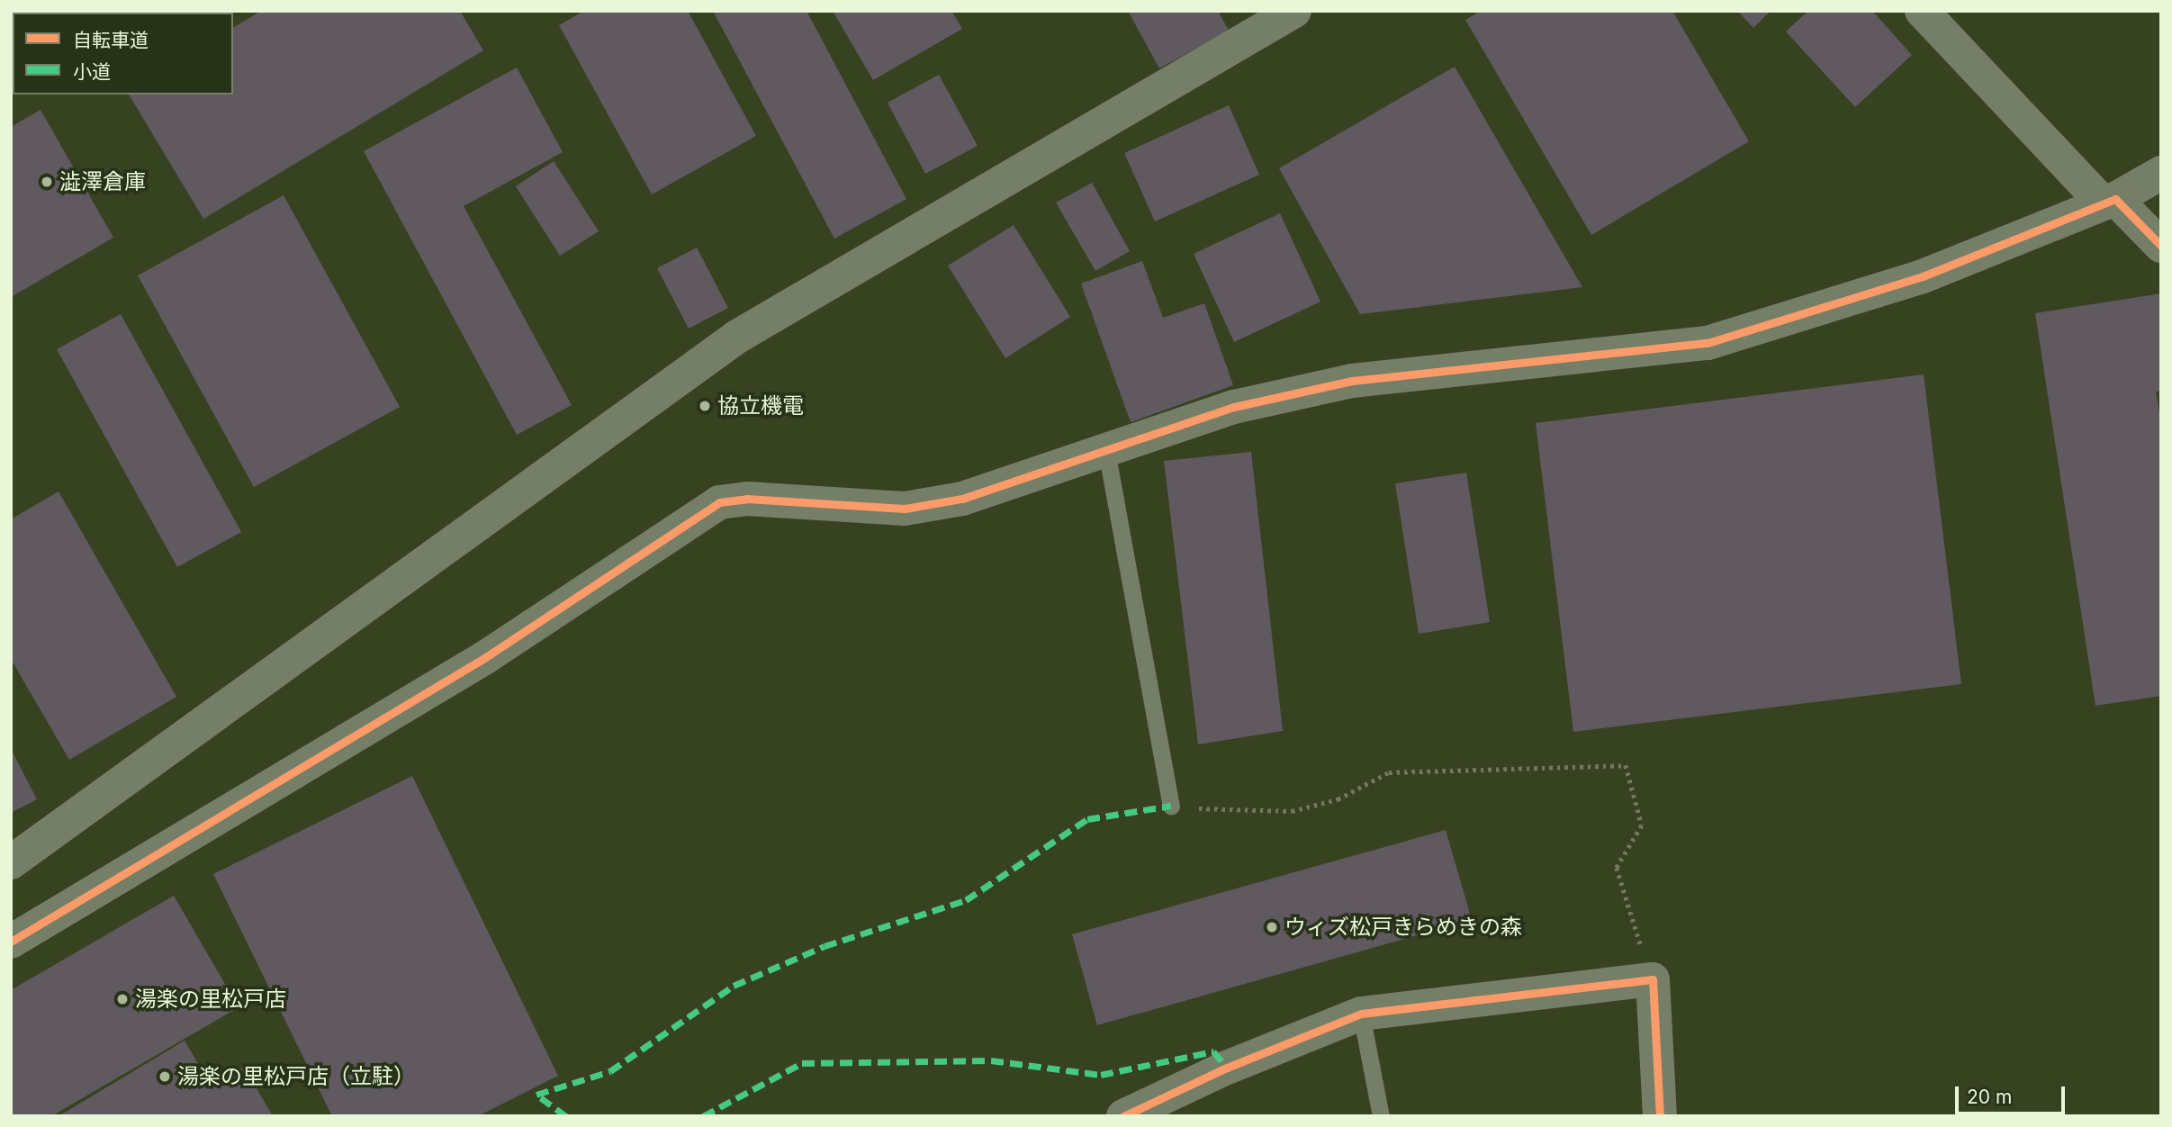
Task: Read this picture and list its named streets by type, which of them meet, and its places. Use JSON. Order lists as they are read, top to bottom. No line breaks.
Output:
{"places":["澁澤倉庫","協立機電","ウィズ松戸きらめきの森","湯楽の里松戸店","湯楽の里松戸店（立駐）"],"legend":["自転車道","小道"],"scale_bar":"20 m"}
